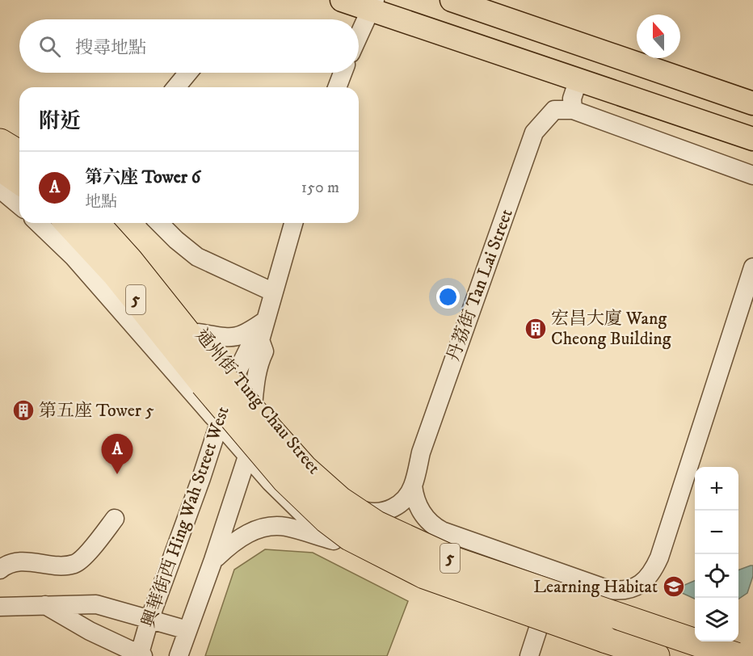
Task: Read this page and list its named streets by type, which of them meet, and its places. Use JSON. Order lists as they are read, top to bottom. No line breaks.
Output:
{"streets":{"highway":["5"],"street":["丹荔街 Tan Lai Street","通州街 Tung Chau Street","興華街西 Hing Wah Street West"]},"crossings":[["丹荔街 Tan Lai Street","通州街 Tung Chau Street"],["通州街 Tung Chau Street","興華街西 Hing Wah Street West"]],"places":{"building":["宏昌大廈 Wang Cheong Building","第五座 Tower 5"],"school or university":["Learning Habitat"]},"north":"top","page":{"search":"搜尋地點","heading":"附近","list":[{"mark":"A","name":"第六座 Tower 6","note":"地點","value":"150 m"}],"pins":"A","map_buttons":["+","−"]}}
